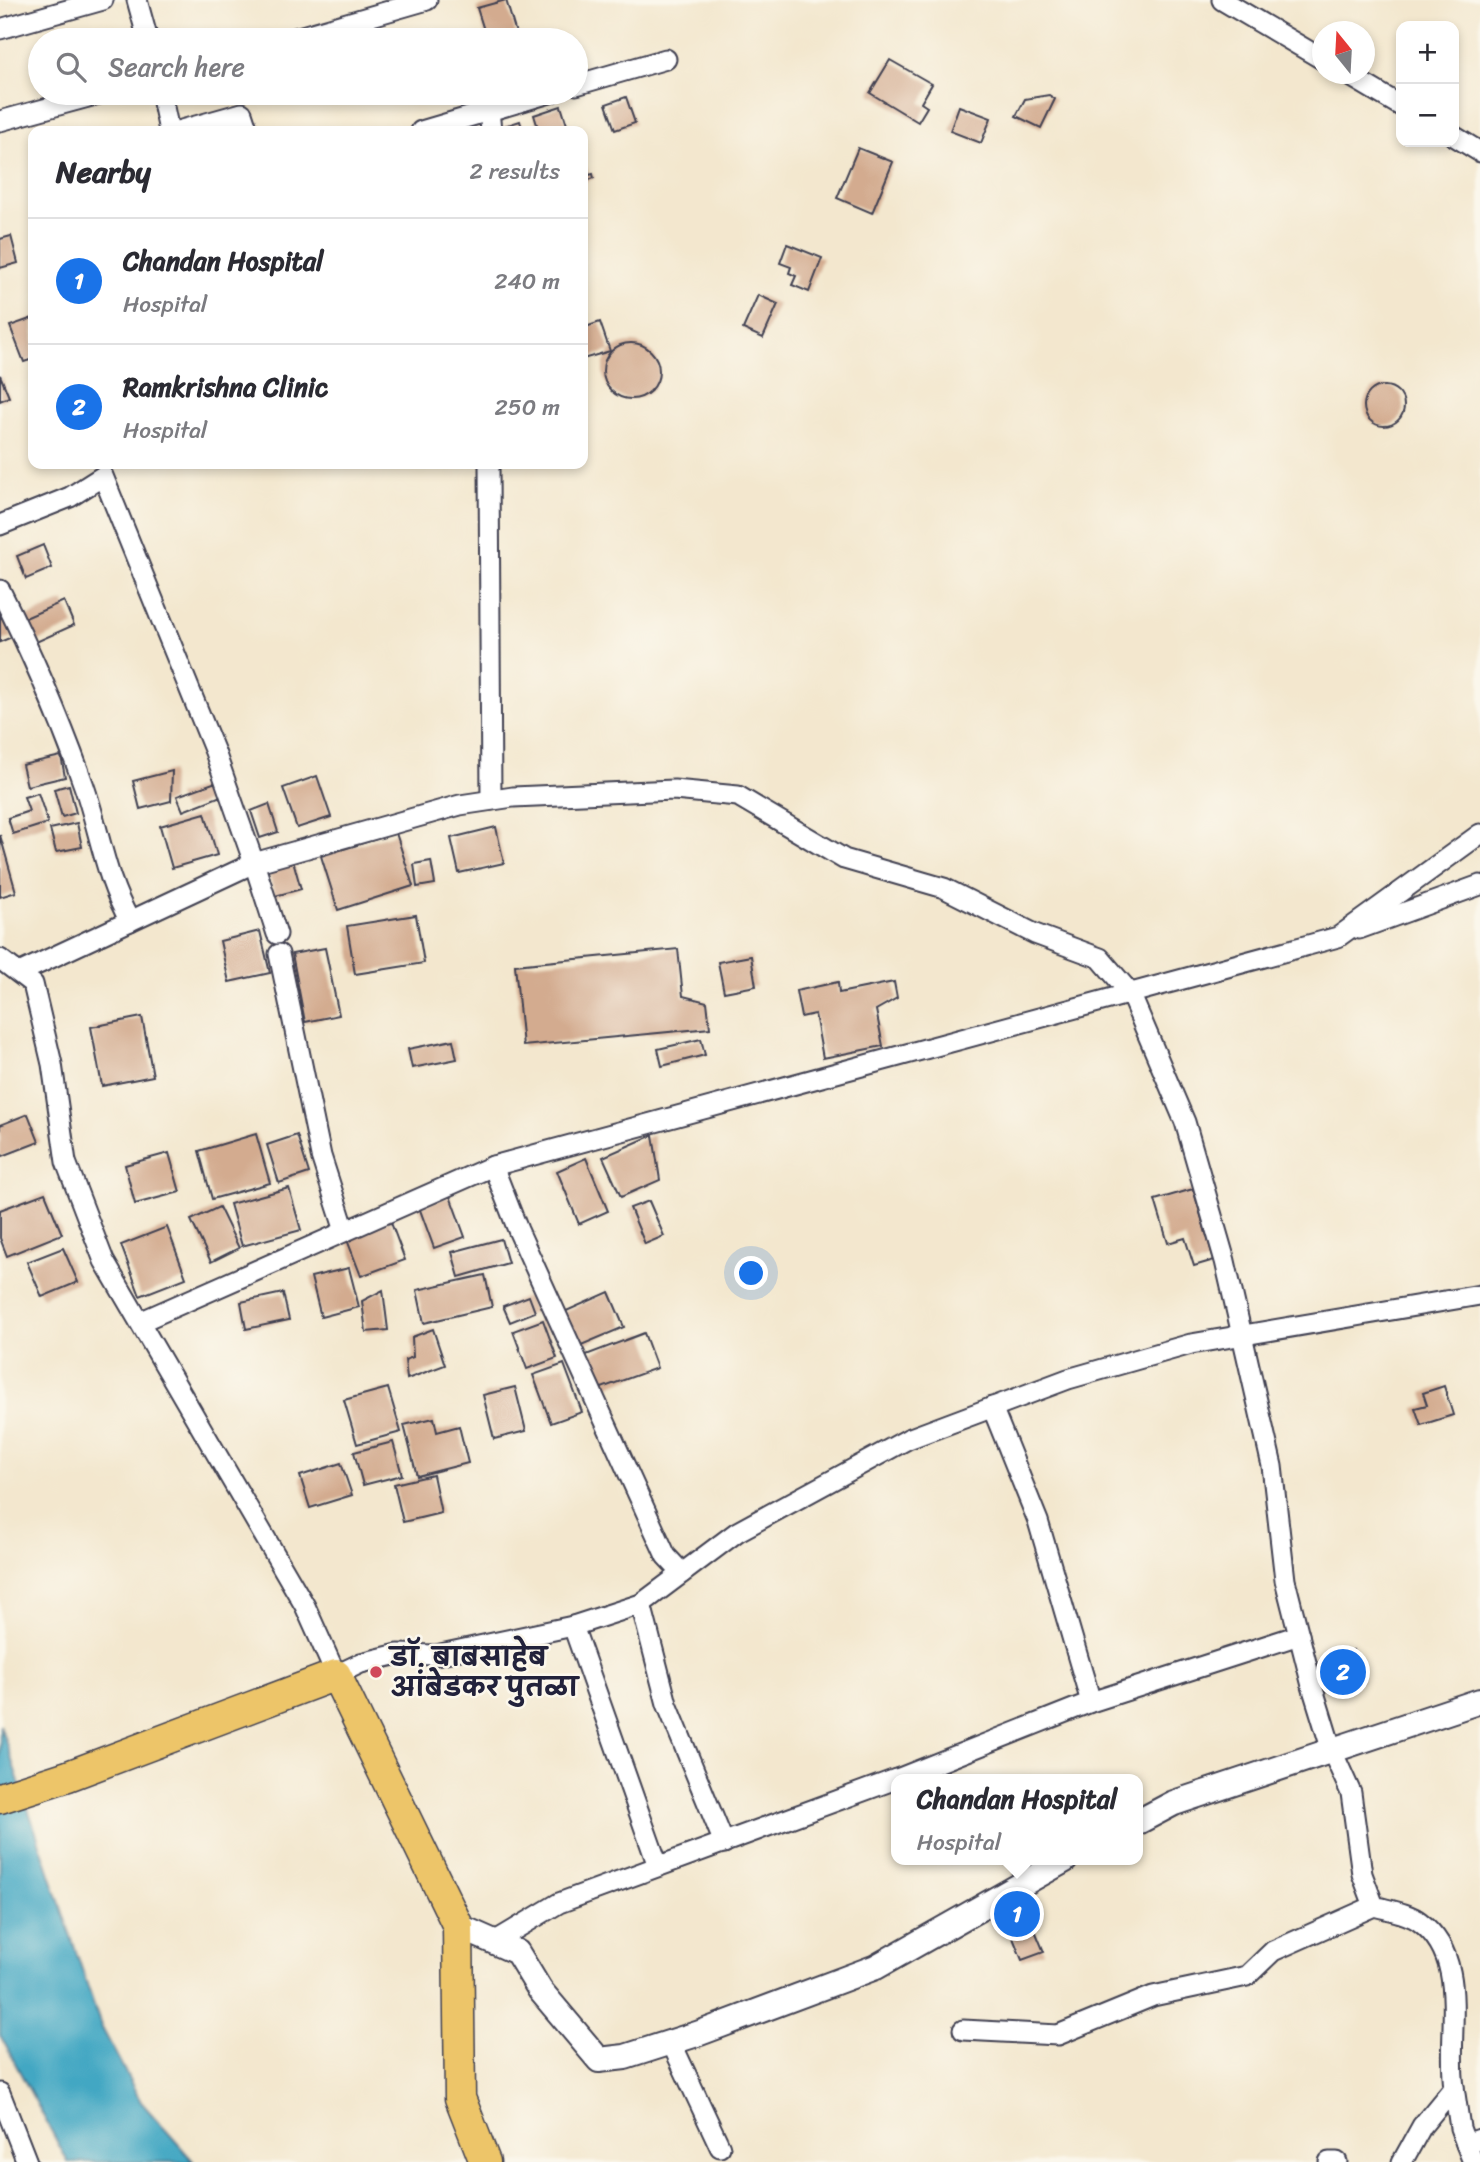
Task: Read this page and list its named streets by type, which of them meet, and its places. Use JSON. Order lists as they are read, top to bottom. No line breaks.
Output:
{"places":["डॉ. बाबसाहेब आंबेडकर पुतळा"],"north":"top","page":{"map_buttons":["+","−"],"search":"Search here","heading":["Nearby","2 results"],"list":[{"mark":"1","name":"Chandan Hospital","note":"Hospital","value":"240 m"},{"mark":"2","name":"Ramkrishna Clinic","note":"Hospital","value":"250 m"}],"pins":["2","1"],"popup":["Chandan Hospital","Hospital"]}}
